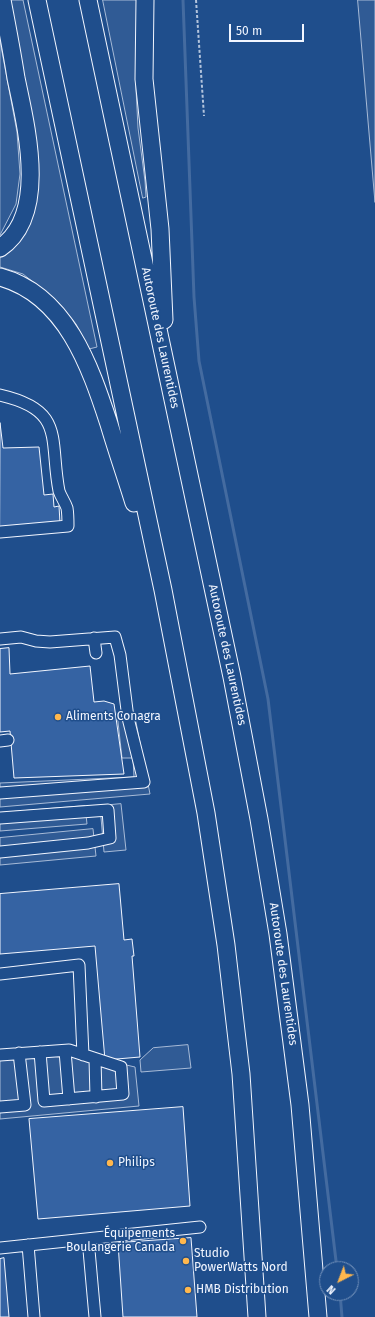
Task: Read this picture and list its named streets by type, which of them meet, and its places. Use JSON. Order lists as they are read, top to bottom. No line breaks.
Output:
{"streets":{"highway":["Autoroute des Laurentides"]},"places":["Aliments Conagra","Philips","Équipements Boulangerie Canada","Studio PowerWatts Nord","HMB Distribution"],"scale_bar":"50 m","north":"bottom left"}
